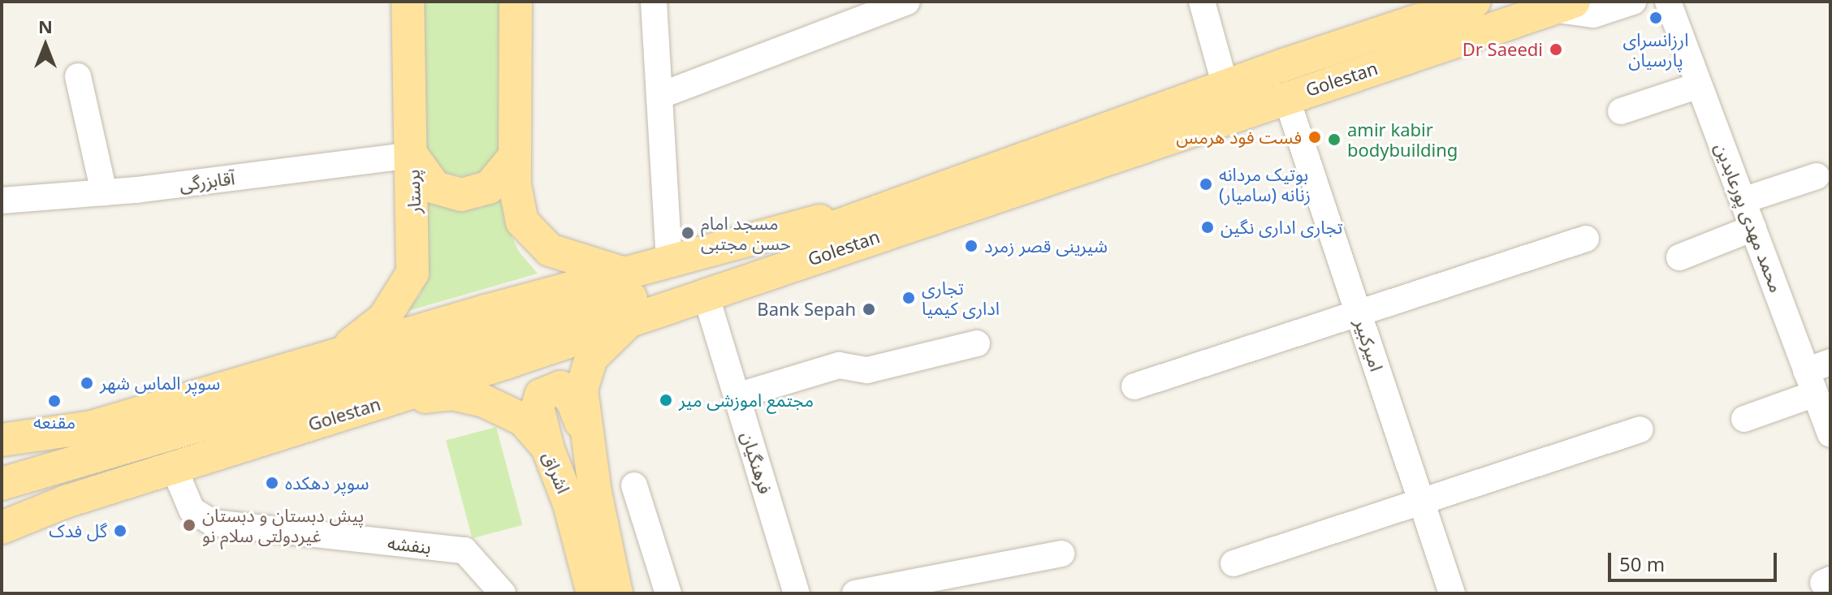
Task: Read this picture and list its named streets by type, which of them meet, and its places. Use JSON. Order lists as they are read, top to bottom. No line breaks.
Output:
{"streets":{"main road":["Golestan","پرستار","اشراق"],"street":["آقابزرگی","محمد مهدی پورعابدین","امیرکبیر","فرهنگیان","بنفشه"]},"crossings":[["Golestan","امیرکبیر"],["Golestan","فرهنگیان"],["Golestan","اشراق"],["Golestan","بنفشه"],["آقابزرگی","پرستار"]],"places":["ارزانسرای پارسیان","Dr Saeedi","فست فود هرمس","amir kabir bodybuilding","بوتیک مردانه زنانه (سامیار)","تجاری اداری نگین","مسجد امام حسن مجتبی","شیرینی قصر زمرد","تجاری اداری کیمیا","Bank Sepah","سوپر الماس شهر","مجتمع اموزشی میر","مقنعه","سوپر دهکده","پیش دبستان و دبستان غیردولتی سلام نو","گل فدک"],"scale_bar":"50 m","north":"top"}
